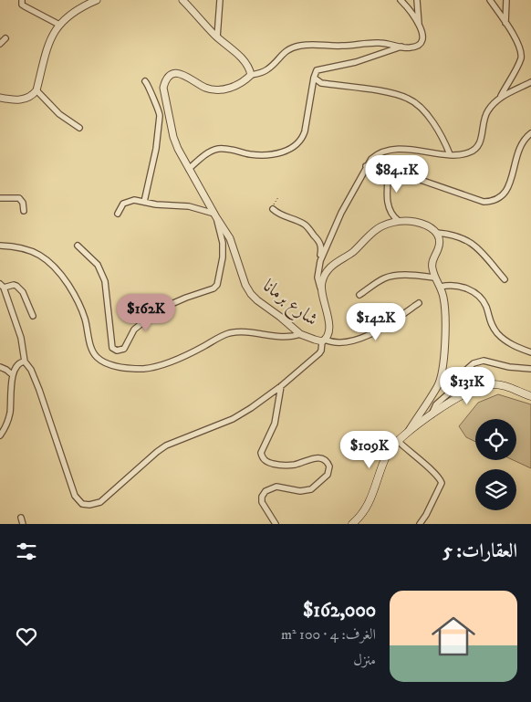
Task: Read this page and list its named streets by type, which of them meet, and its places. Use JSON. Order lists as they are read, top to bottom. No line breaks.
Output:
{"streets":{"street":["شارع برمانا"]},"page":{"price":["$84.1K","$162K","$142K","$131K","$109K"],"heading":"العقارات: 5","list":[{"name":"$162,000","note":"الغرف: 4 · 100 m² · منزل"}]}}
